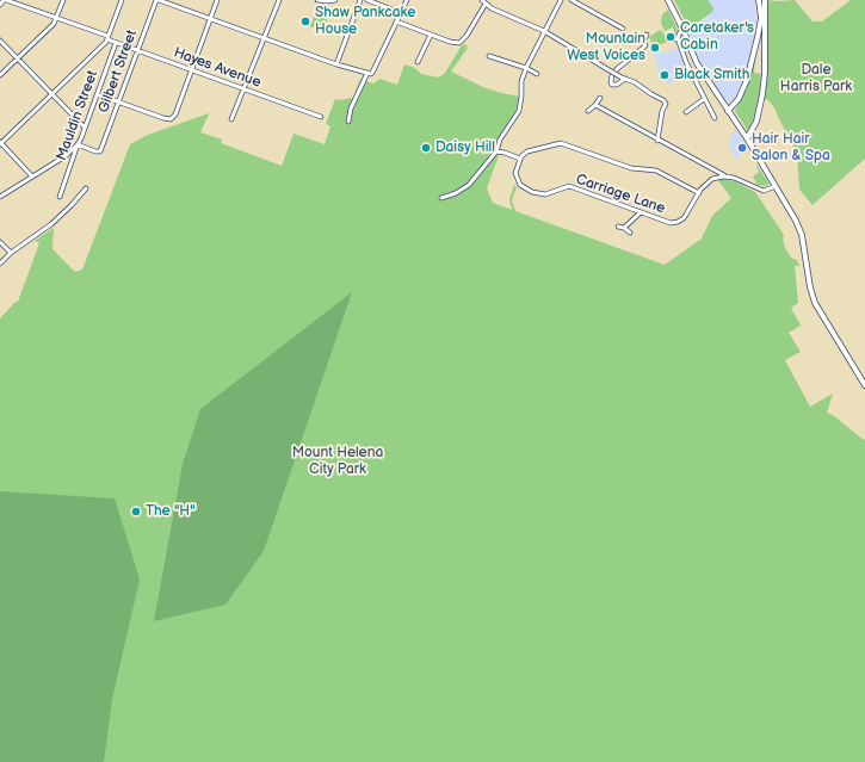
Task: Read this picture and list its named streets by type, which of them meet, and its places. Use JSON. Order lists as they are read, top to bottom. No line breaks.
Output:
{"streets":{"street":["Hayes Avenue","Gilbert Street","Mauldin Street","Carriage Lane"]},"crossings":[["Hayes Avenue","Gilbert Street"],["Hayes Avenue","Mauldin Street"],["Gilbert Street","Mauldin Street"]],"parks":["Dale Harris Park","Mount Helena City Park"],"places":["Shaw Pankcake House","Caretaker's Cabin","Mountain West Voices","Black Smith","Daisy Hill","Hair Hair Salon & Spa","The \"H\""]}
